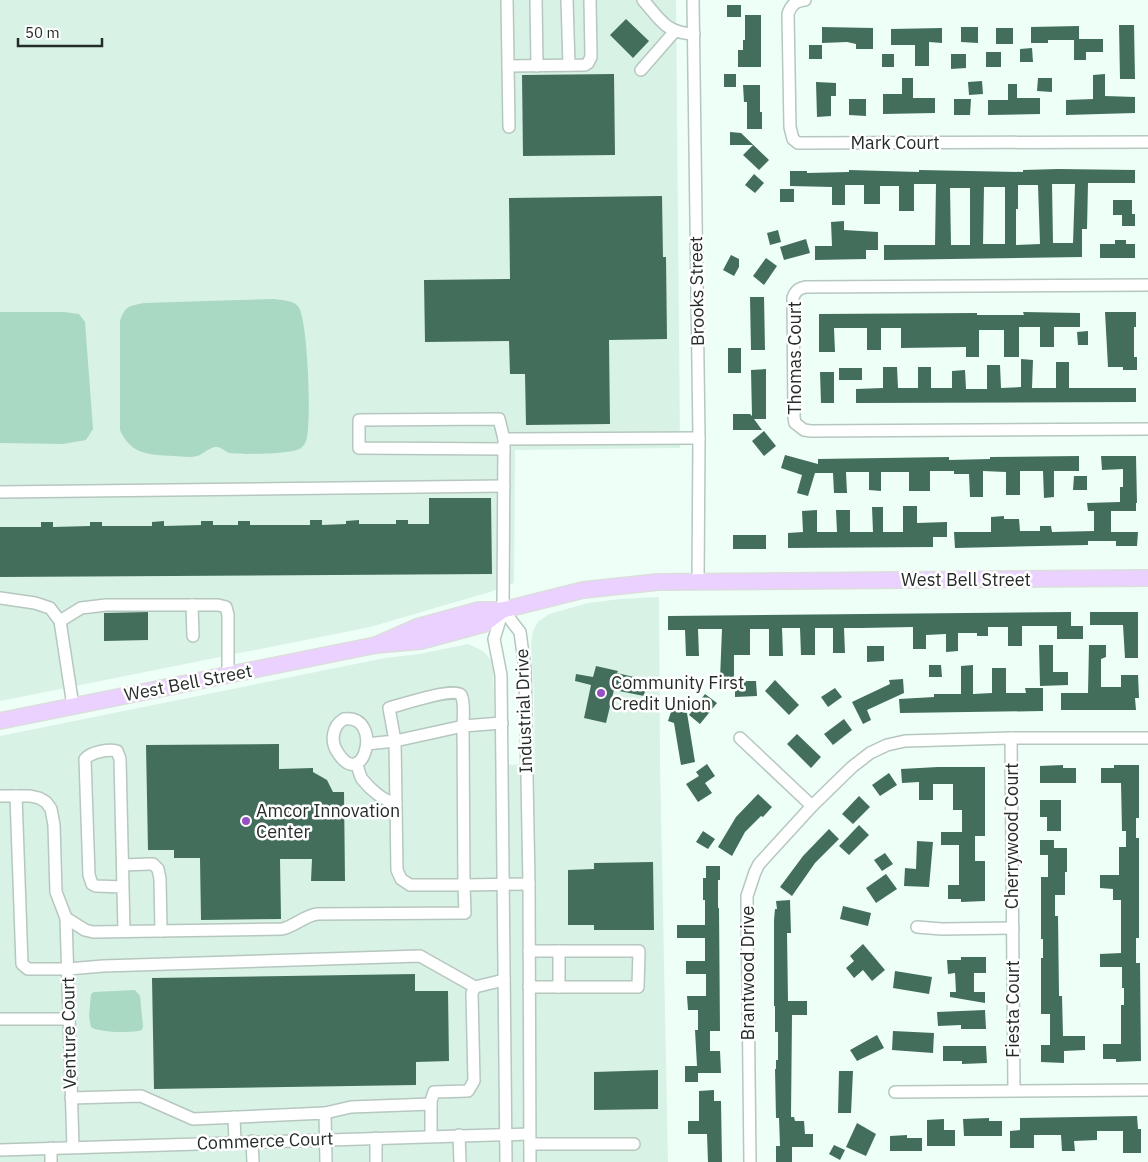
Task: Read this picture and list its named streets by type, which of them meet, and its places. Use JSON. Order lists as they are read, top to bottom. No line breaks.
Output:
{"streets":{"main road":["West Bell Street"],"street":["Mark Court","Brooks Street","Thomas Court","Industrial Drive","Cherrywood Court","Brantwood Drive","Fiesta Court","Venture Court","Commerce Court"]},"crossings":[["Brooks Street","West Bell Street"],["West Bell Street","Industrial Drive"],["Industrial Drive","Commerce Court"],["Cherrywood Court","Brantwood Drive"],["Cherrywood Court","Fiesta Court"],["Venture Court","Commerce Court"]],"places":["Community First Credit Union","Amcor Innovation Center"],"scale_bar":"50 m"}
